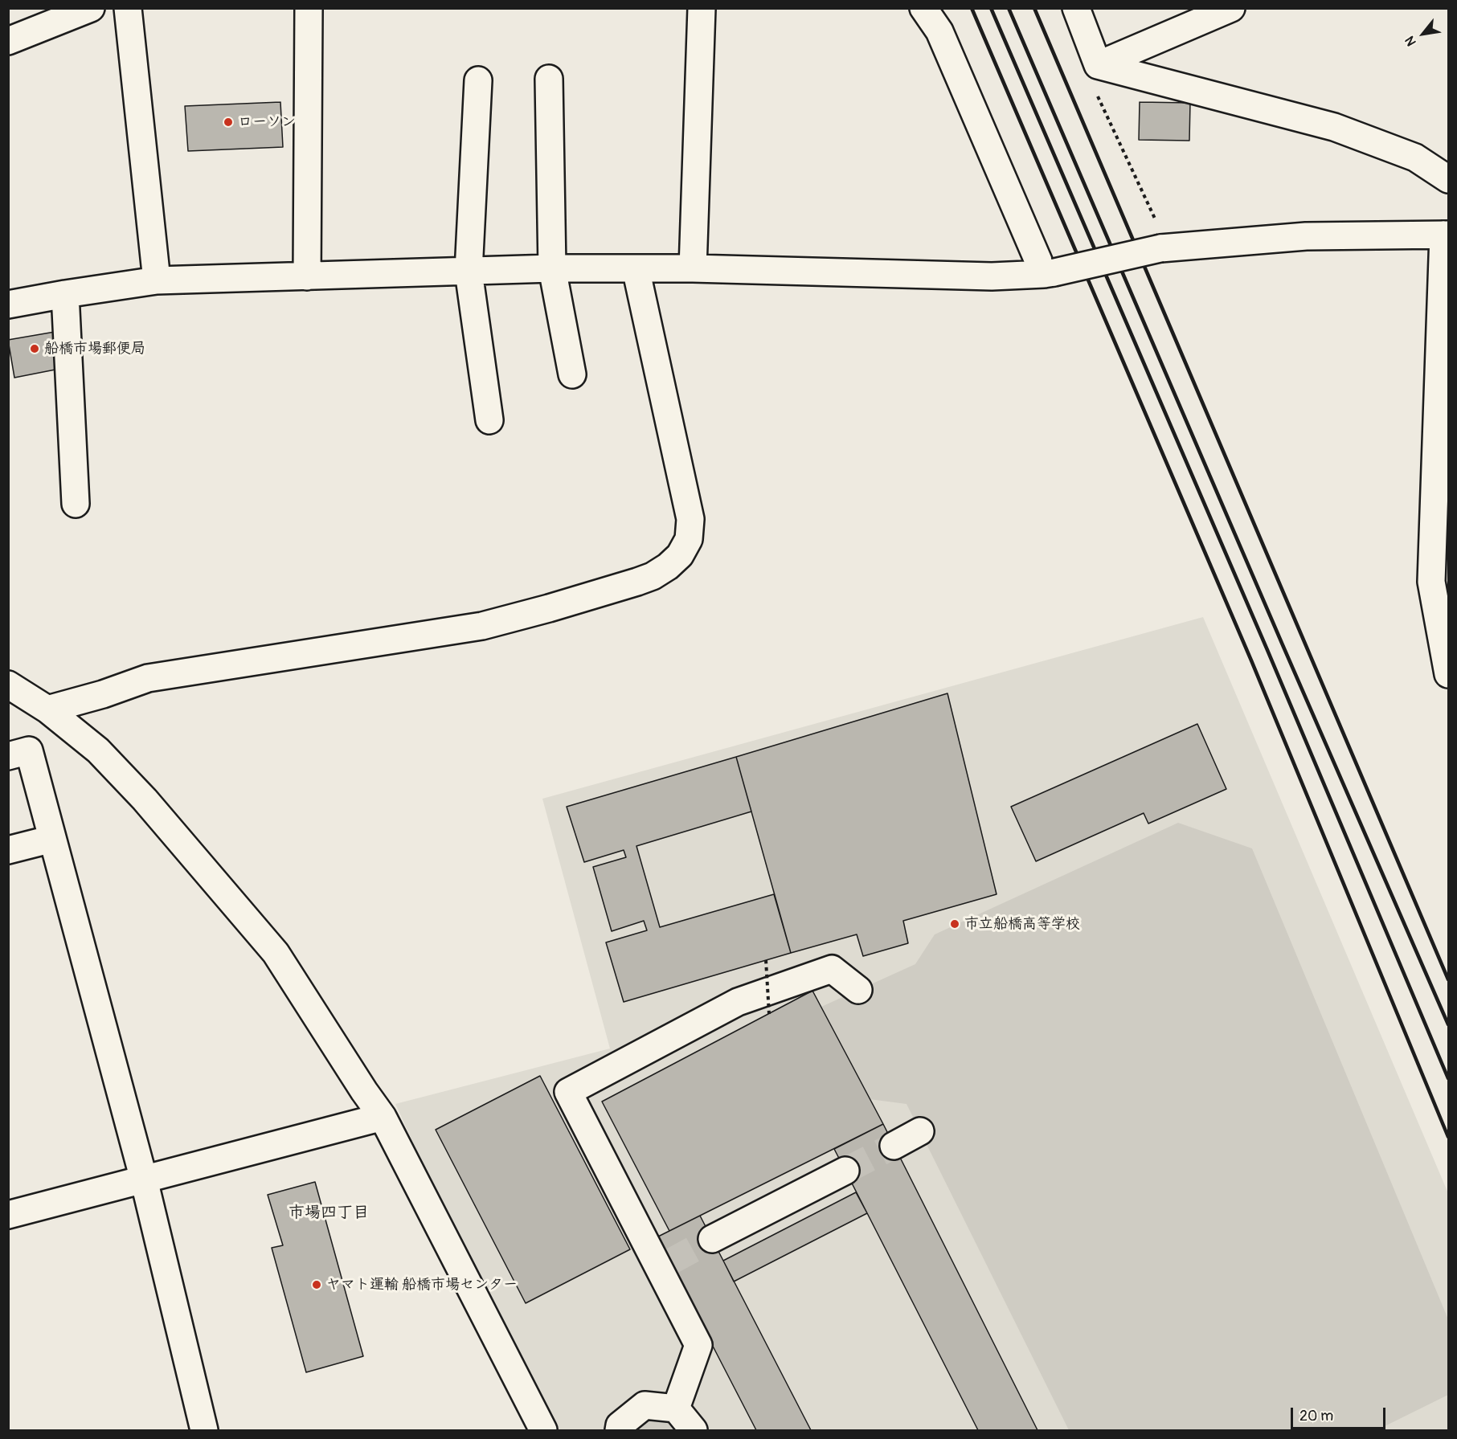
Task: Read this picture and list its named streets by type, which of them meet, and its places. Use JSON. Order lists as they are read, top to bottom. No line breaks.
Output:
{"districts":["市場四丁目"],"places":["ローソン","船橋市場郵便局","市立船橋高等学校","ヤマト運輸 船橋市場センター"],"scale_bar":"20 m","north":"bottom left"}
